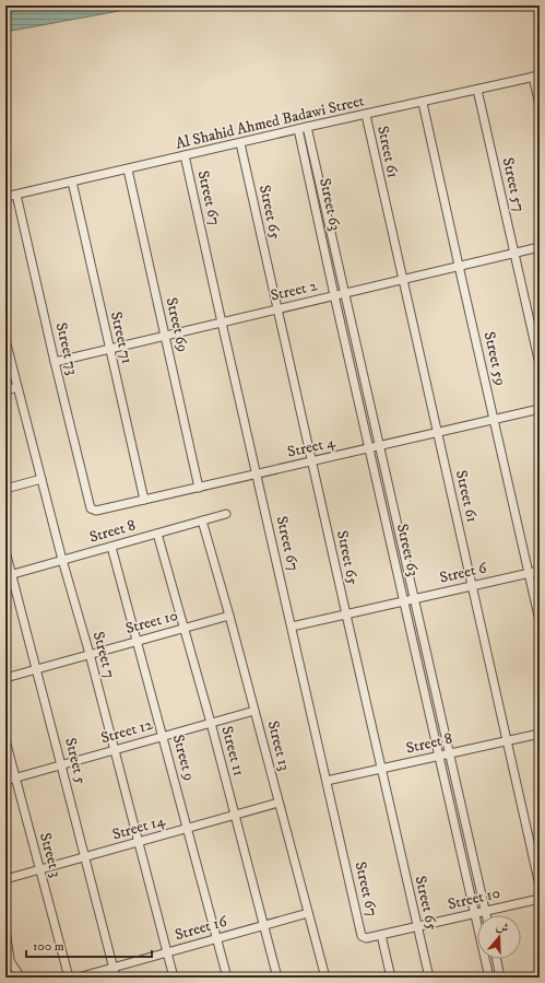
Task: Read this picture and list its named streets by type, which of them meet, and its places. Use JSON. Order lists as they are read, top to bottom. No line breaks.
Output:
{"streets":{"street":["Al Shahid Ahmed Badawi Street","Street 61","Street 57","Street 67","Street 63","Street 65","Street 2","Street 69","Street 71","Street 73","Street 59","Street 4","Street 8","Street 6","Street 10","Street 7","Street 12","Street 13","Street 11","Street 9","Street 5","Street 14","Street 3","Street 16"]},"crossings":[["Al Shahid Ahmed Badawi Street","Street 61"],["Al Shahid Ahmed Badawi Street","Street 57"],["Al Shahid Ahmed Badawi Street","Street 67"],["Al Shahid Ahmed Badawi Street","Street 63"],["Al Shahid Ahmed Badawi Street","Street 65"],["Al Shahid Ahmed Badawi Street","Street 69"],["Al Shahid Ahmed Badawi Street","Street 71"],["Al Shahid Ahmed Badawi Street","Street 73"],["Al Shahid Ahmed Badawi Street","Street 59"],["Street 61","Street 2"],["Street 61","Street 4"],["Street 61","Street 8"],["Street 61","Street 6"],["Street 57","Street 2"],["Street 67","Street 2"],["Street 67","Street 4"],["Street 67","Street 8"],["Street 67","Street 6"],["Street 67","Street 10"],["Street 63","Street 2"],["Street 63","Street 4"],["Street 63","Street 8"],["Street 63","Street 6"],["Street 63","Street 10"],["Street 65","Street 2"],["Street 65","Street 4"],["Street 65","Street 8"],["Street 65","Street 6"],["Street 65","Street 10"],["Street 2","Street 69"],["Street 2","Street 71"],["Street 2","Street 73"],["Street 2","Street 59"],["Street 69","Street 4"],["Street 71","Street 4"],["Street 73","Street 4"],["Street 59","Street 4"],["Street 59","Street 6"],["Street 8","Street 7"],["Street 8","Street 13"],["Street 8","Street 11"],["Street 8","Street 9"],["Street 8","Street 5"],["Street 10","Street 7"],["Street 10","Street 13"],["Street 10","Street 11"],["Street 10","Street 9"],["Street 10","Street 5"],["Street 7","Street 12"],["Street 7","Street 14"],["Street 7","Street 16"],["Street 12","Street 13"],["Street 12","Street 11"],["Street 12","Street 9"],["Street 12","Street 5"],["Street 12","Street 3"],["Street 13","Street 14"],["Street 13","Street 16"],["Street 11","Street 14"],["Street 11","Street 16"],["Street 9","Street 14"],["Street 9","Street 16"],["Street 5","Street 14"],["Street 5","Street 16"],["Street 14","Street 3"]],"scale_bar":"100 m","north":"top"}
